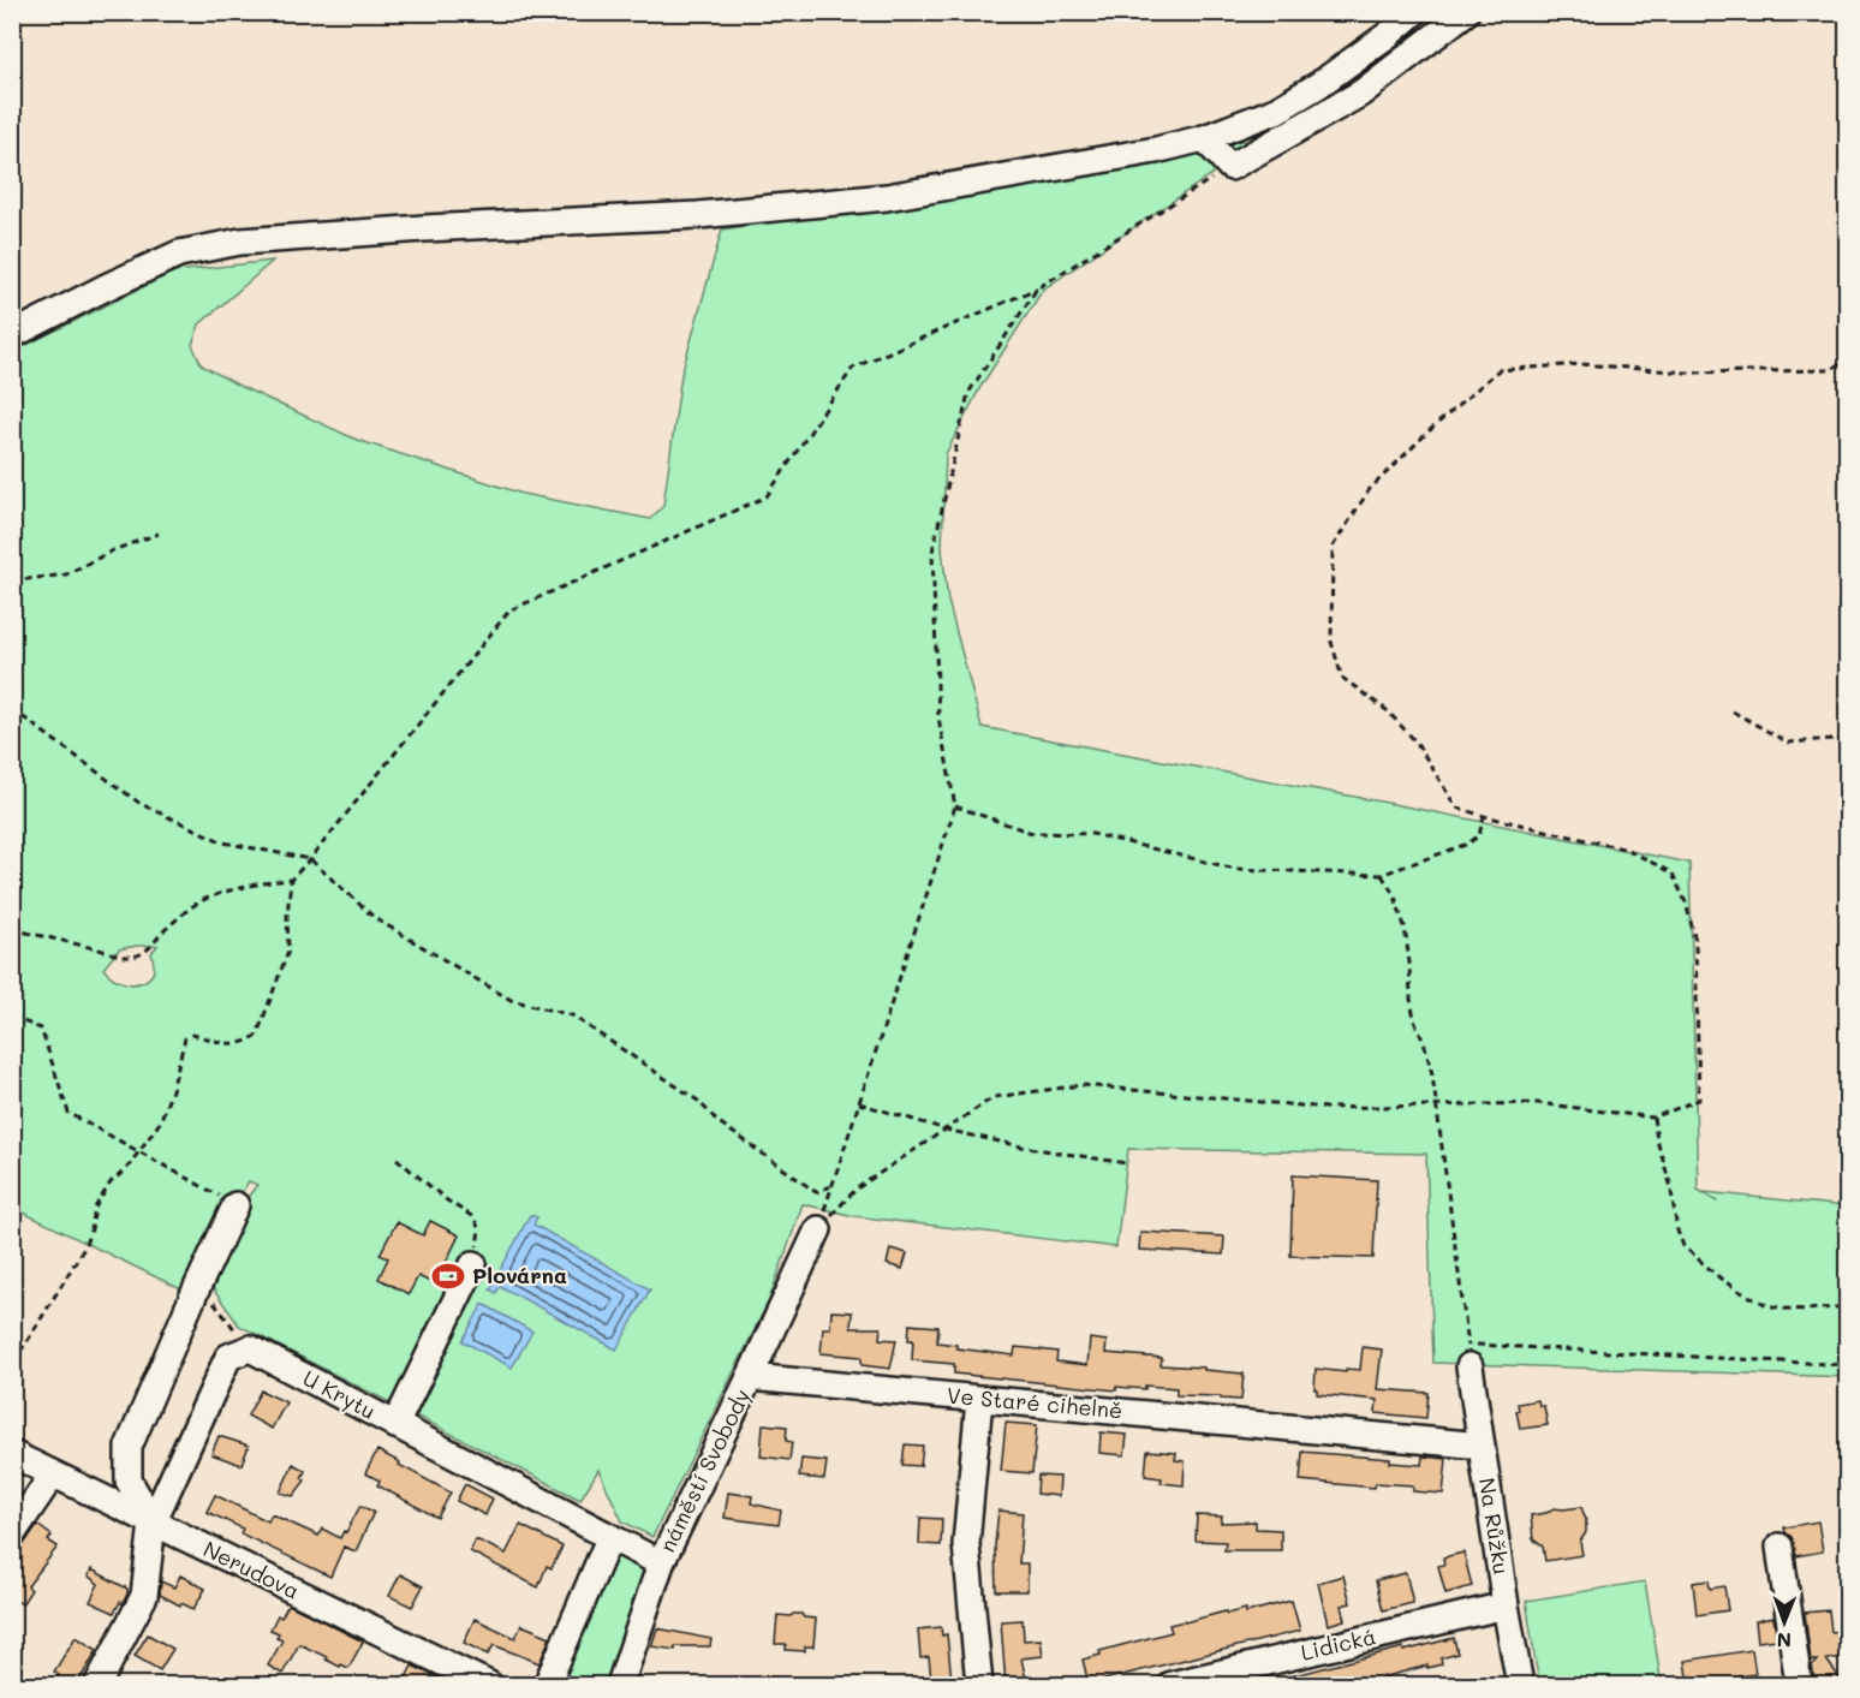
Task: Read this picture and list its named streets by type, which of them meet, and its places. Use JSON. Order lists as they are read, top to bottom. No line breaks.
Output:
{"streets":{"street":["U Krytu","Ve Staré cihelně","náměstí Svobody","Na Růžku","Nerudova","Lidická"]},"crossings":[["U Krytu","náměstí Svobody"],["Ve Staré cihelně","náměstí Svobody"],["Ve Staré cihelně","Na Růžku"],["Na Růžku","Lidická"]],"places":{"sports":["Plovárna"]},"north":"bottom"}
